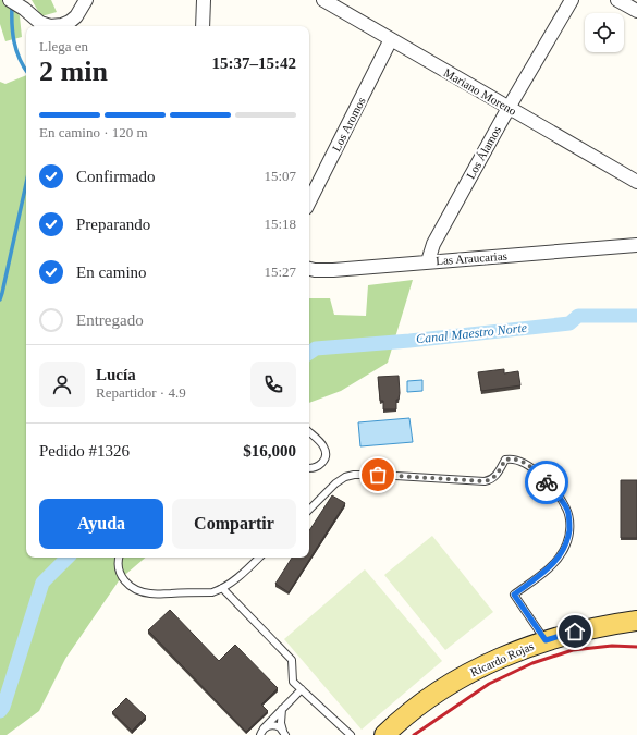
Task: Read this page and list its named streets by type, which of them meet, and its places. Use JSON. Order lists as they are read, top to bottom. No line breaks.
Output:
{"streets":{"main road":["Ricardo Rojas"],"street":["Mariano Moreno","Los Aromos","Los Álamos","Las Araucarias"]},"crossings":[["Mariano Moreno","Los Aromos"],["Mariano Moreno","Los Álamos"],["Los Álamos","Las Araucarias"]],"water":["Canal Maestro Norte"],"page":{"heading":["2 min","Llega en","15:37–15:42"],"panel":["Lucía","Repartidor · 4.9","Pedido #1326","$16,000"],"bar":"En camino · 120 m","list":[["Confirmado","15:07"],["Preparando","15:18"],["En camino","15:27"],"Entregado"],"buttons":["Ayuda","Compartir"]}}
